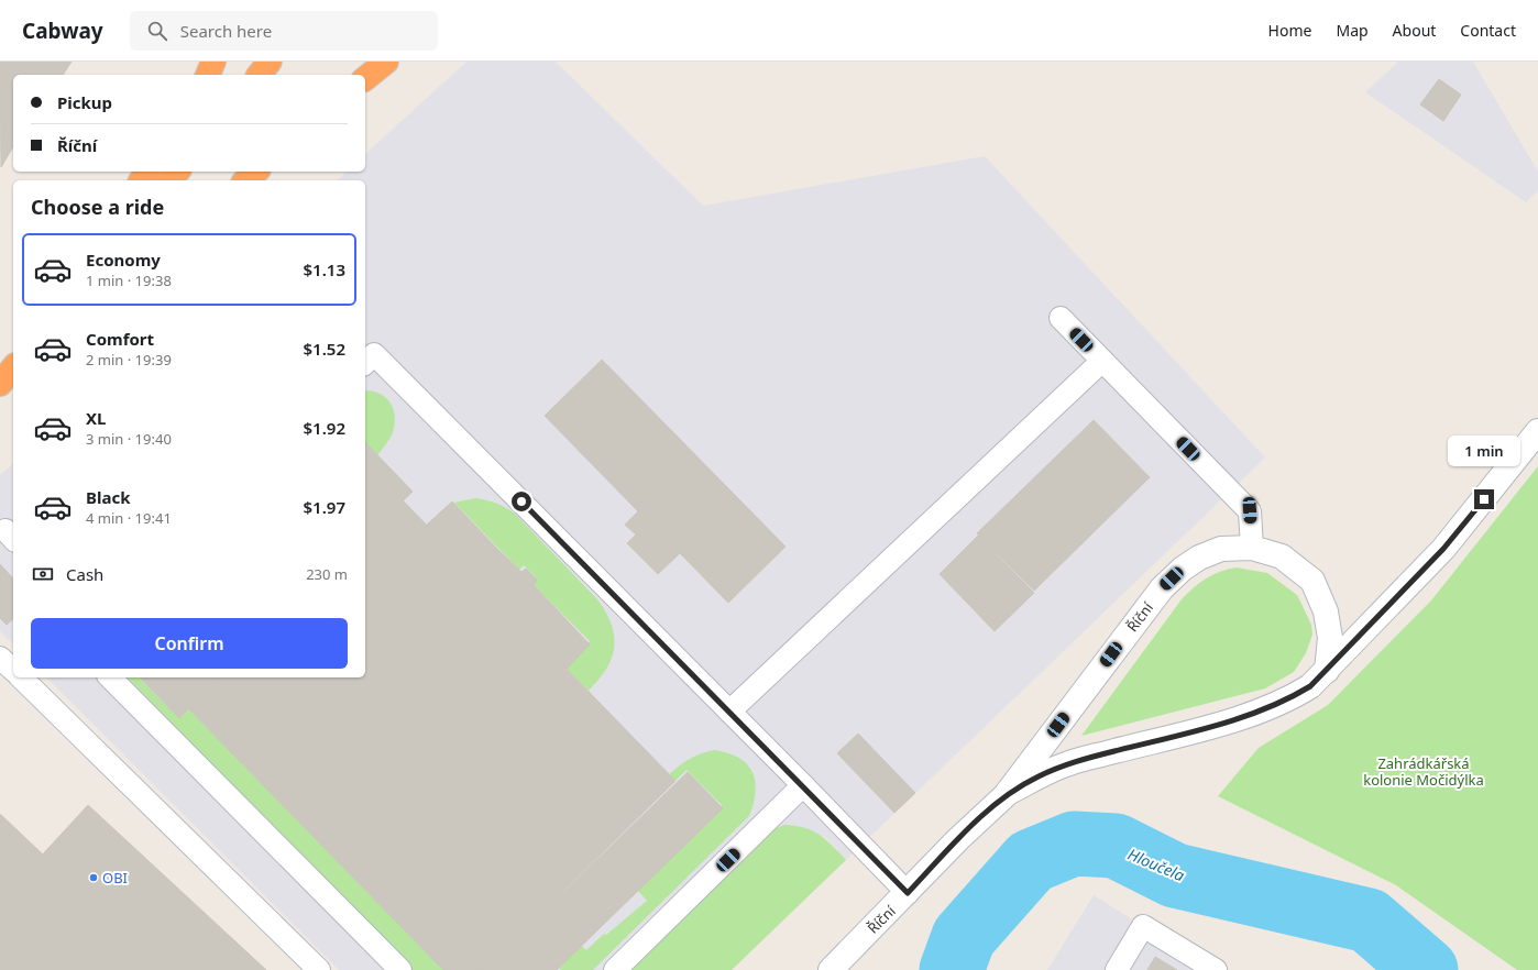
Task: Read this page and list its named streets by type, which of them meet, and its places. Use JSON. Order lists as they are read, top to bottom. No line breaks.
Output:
{"streets":{"street":["Říční"]},"water":["Hloučela"],"parks":["Zahrádkářská kolonie Močidýlka"],"places":["OBI"],"page":{"header":"Cabway","search":"Search here","nav":["Home","Map","About","Contact"],"banner":["Pickup","Říční"],"heading":"Choose a ride","list":[{"name":"Economy","note":"1 min · 19:38","value":"$1.13"},{"name":"Comfort","note":"2 min · 19:39","value":"$1.52"},{"name":"XL","note":"3 min · 19:40","value":"$1.92"},{"name":"Black","note":"4 min · 19:41","value":"$1.97"}],"bubble":"1 min","pay":["Cash","230 m"],"buttons":"Confirm"}}
